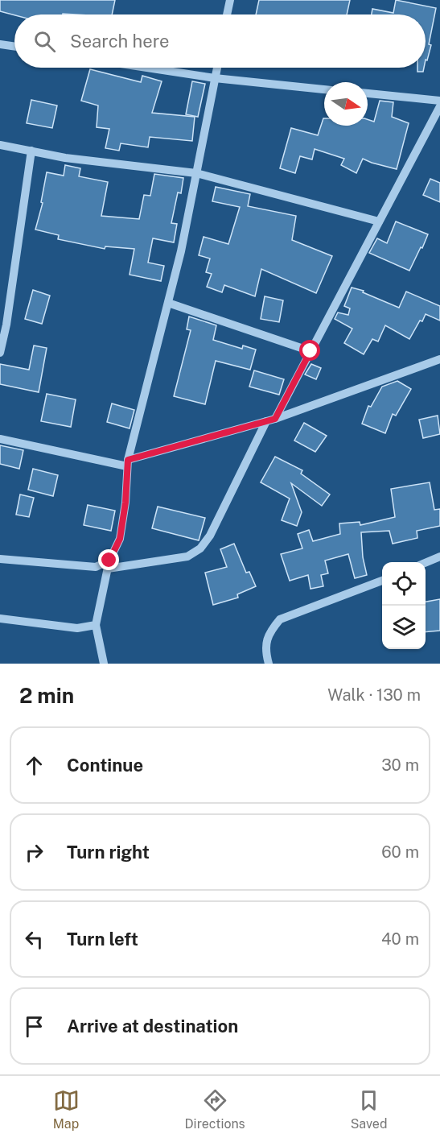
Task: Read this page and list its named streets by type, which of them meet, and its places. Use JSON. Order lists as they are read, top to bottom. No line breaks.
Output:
{"north":"right","page":{"search":"Search here","heading":["2 min","Walk · 130 m"],"list":[["Continue","30 m"],["Turn right","60 m"],["Turn left","40 m"],"Arrive at destination"],"nav":["Map","Directions","Saved"]}}
